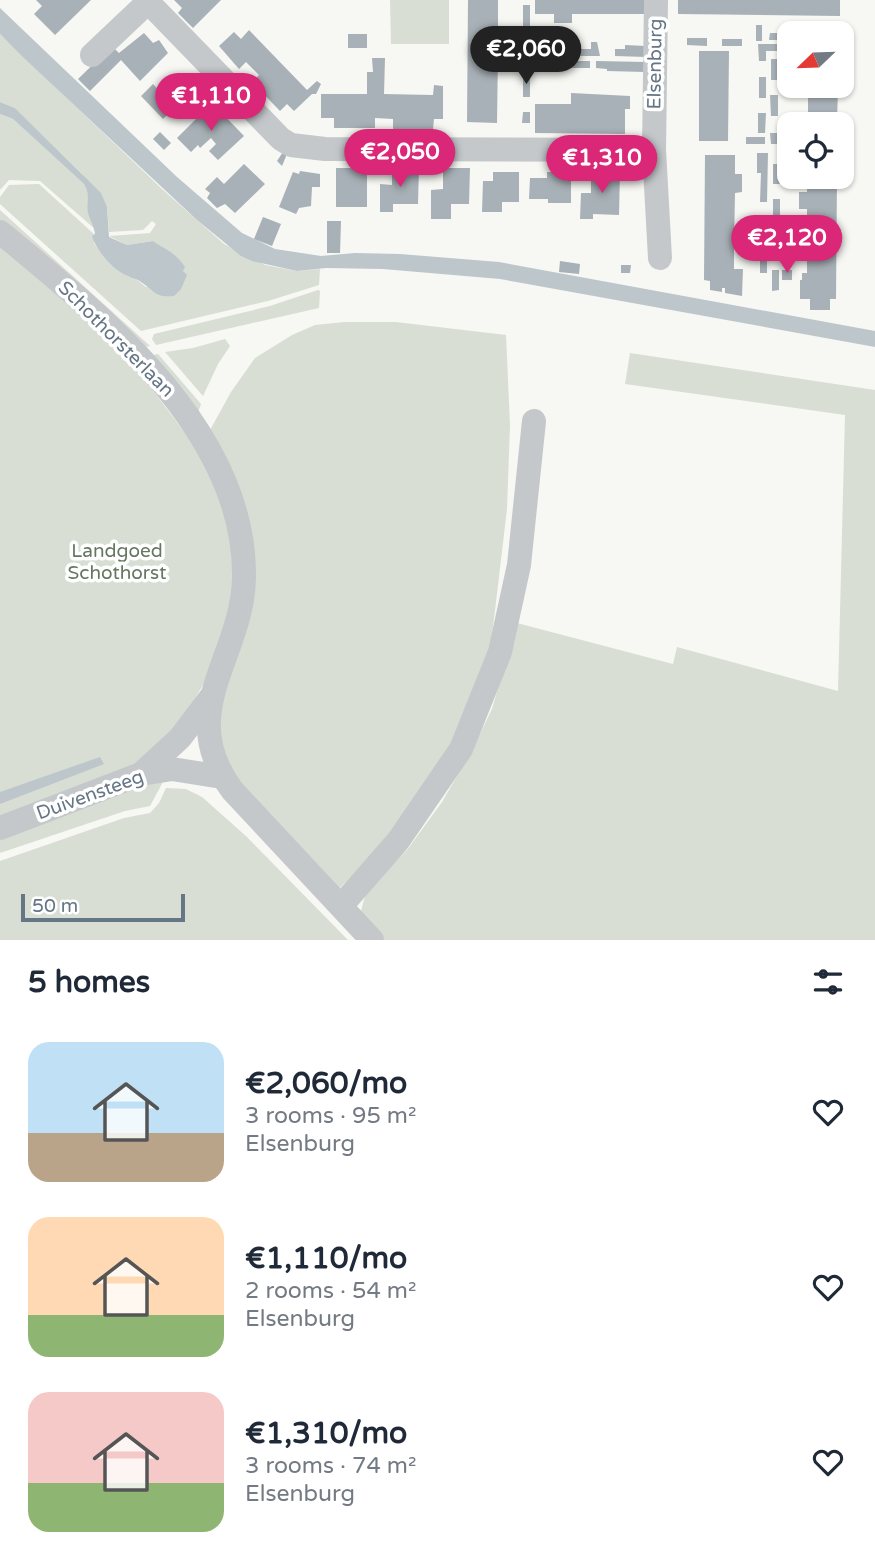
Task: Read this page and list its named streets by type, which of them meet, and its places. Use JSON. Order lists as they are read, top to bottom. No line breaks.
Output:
{"streets":{"street":["Elsenburg","Schothorsterlaan","Duivensteeg"]},"crossings":[["Schothorsterlaan","Duivensteeg"]],"parks":["Landgoed Schothorst"],"scale_bar":"50 m","north":"bottom left","page":{"price":["€2,060","€1,110","€2,050","€1,310","€2,120"],"scale":"50 m","heading":"5 homes","list":[{"name":"€2,060/mo","note":"3 rooms · 95 m² · Elsenburg"},{"name":"€1,110/mo","note":"2 rooms · 54 m² · Elsenburg"},{"name":"€1,310/mo","note":"3 rooms · 74 m² · Elsenburg"}]}}
